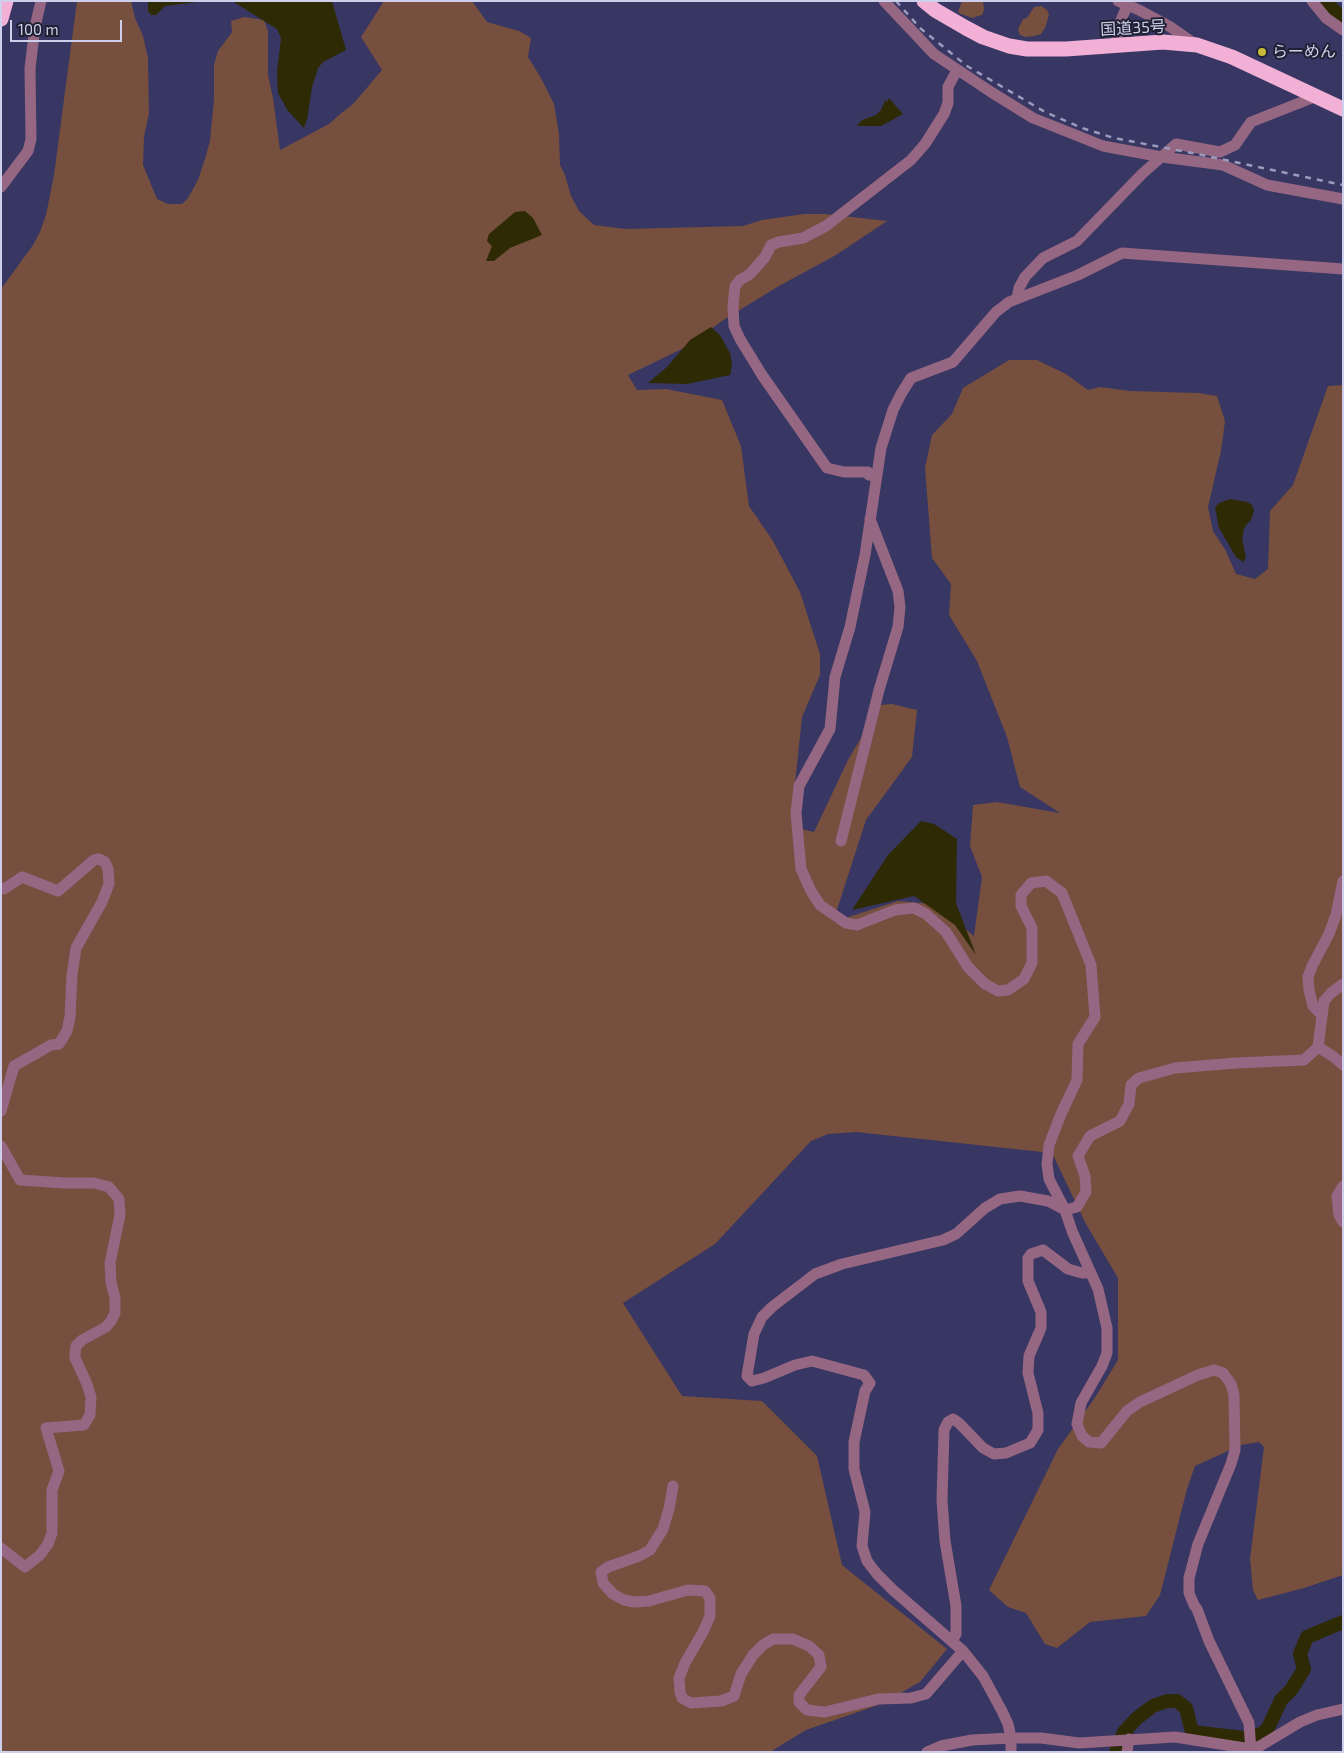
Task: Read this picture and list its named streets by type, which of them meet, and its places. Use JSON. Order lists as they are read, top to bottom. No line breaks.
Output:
{"streets":{"highway":["国道35号"]},"places":["らーめん"],"scale_bar":"100 m"}
